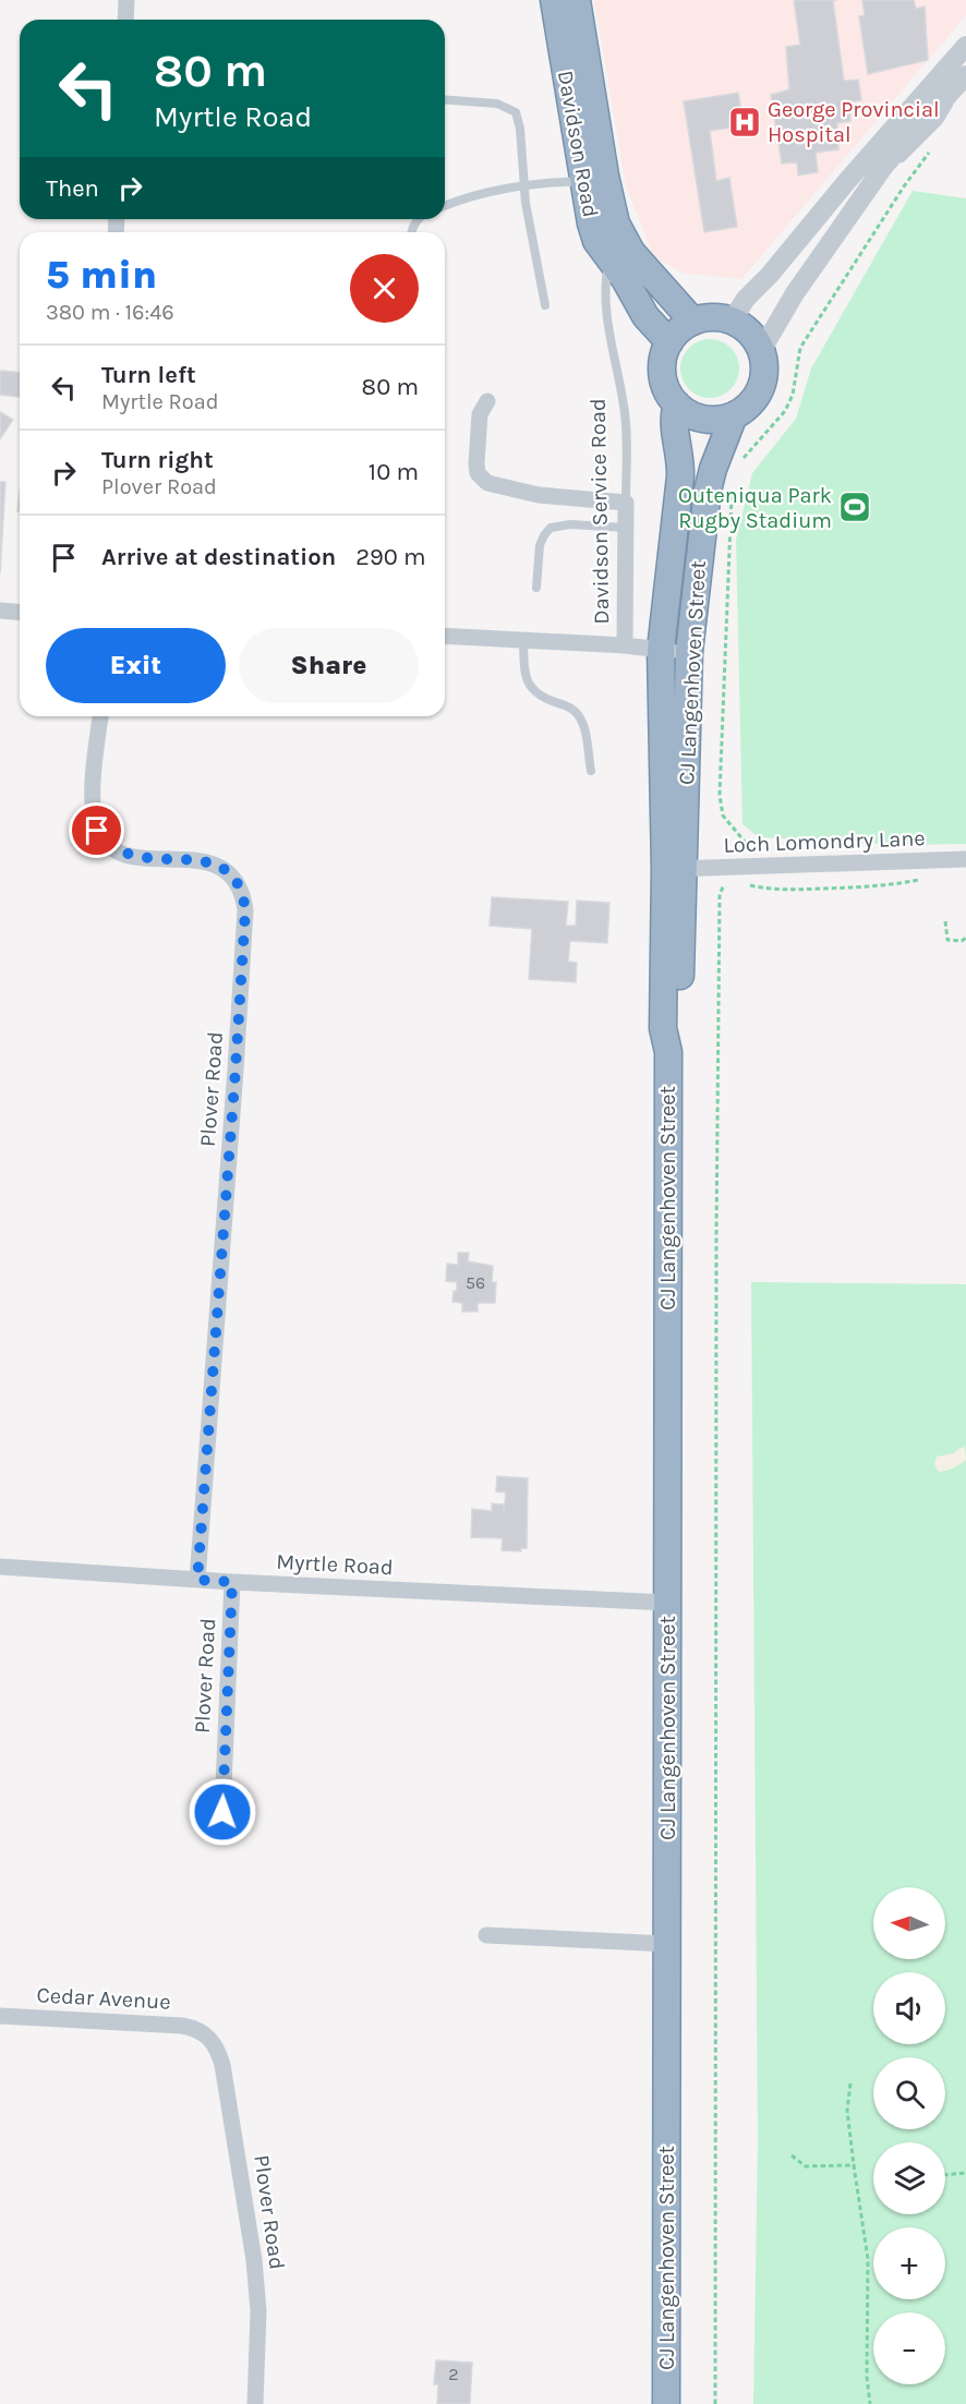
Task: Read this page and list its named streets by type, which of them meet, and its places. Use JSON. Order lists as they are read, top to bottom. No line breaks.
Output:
{"streets":{"highway":["Davidson Road","CJ Langenhoven Street"],"street":["Davidson Service Road","Loch Lomondry Lane","Plover Road","Myrtle Road","Cedar Avenue"]},"crossings":[["Davidson Road","Davidson Service Road"],["Davidson Road","CJ Langenhoven Street"],["CJ Langenhoven Street","Loch Lomondry Lane"],["CJ Langenhoven Street","Myrtle Road"],["Plover Road","Myrtle Road"],["Plover Road","Cedar Avenue"]],"places":{"hospital":["George Provincial Hospital"],"sports":["Outeniqua Park Rugby Stadium"]},"house_numbers":["56","2"],"north":"left","page":{"turn":["80 m","Myrtle Road"],"then":"Then","heading":["5 min","380 m · 16:46"],"list":[{"name":"Turn left","note":"Myrtle Road","value":"80 m"},{"name":"Turn right","note":"Plover Road","value":"10 m"},{"name":"Arrive at destination","value":"290 m"}],"buttons":["Exit","Share"],"map_buttons":["+","−"]}}
